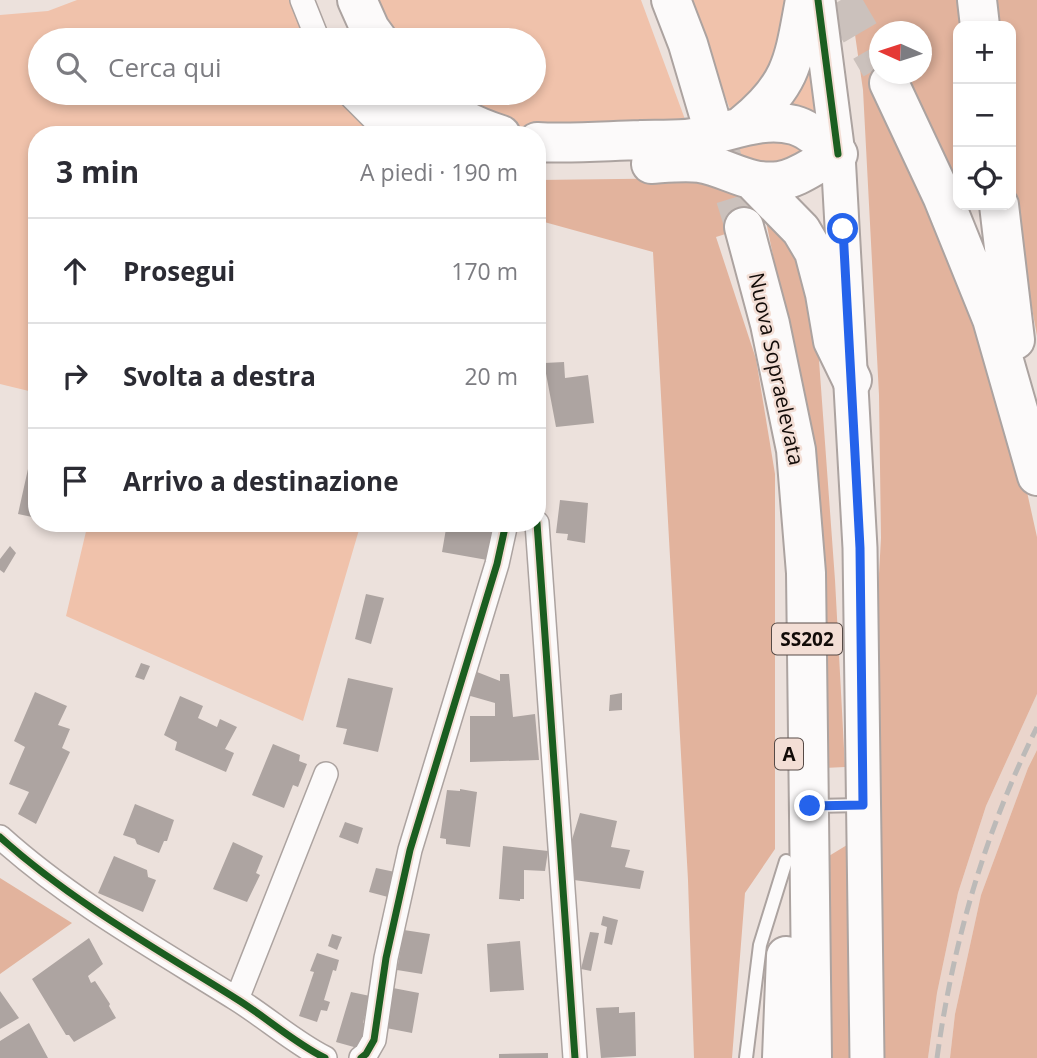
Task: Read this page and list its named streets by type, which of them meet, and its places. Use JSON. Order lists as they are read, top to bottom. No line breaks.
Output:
{"streets":{"highway":["Nuova Sopraelevata","SS202","A"]},"crossings":[["Nuova Sopraelevata","A"]],"north":"left","page":{"map_buttons":["+","−"],"search":"Cerca qui","heading":["3 min","A piedi · 190 m"],"list":[["Prosegui","170 m"],["Svolta a destra","20 m"],"Arrivo a destinazione"]}}
